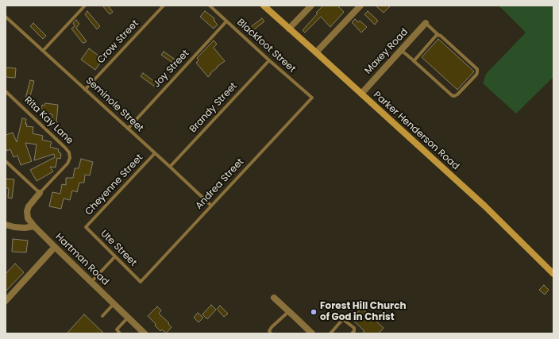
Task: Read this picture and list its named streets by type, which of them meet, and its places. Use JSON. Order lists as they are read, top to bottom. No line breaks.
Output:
{"streets":{"street":["Maxey Road","Parker Henderson Road","Hartman Road"],"lane":["Crow Street","Blackfoot Street","Joy Street","Seminole Street","Brandy Street","Rita Kay Lane","Andrea Street","Cheyenne Street","Ute Street"]},"crossings":[["Crow Street","Seminole Street"],["Blackfoot Street","Joy Street"],["Blackfoot Street","Brandy Street"],["Blackfoot Street","Andrea Street"],["Maxey Road","Parker Henderson Road"],["Joy Street","Seminole Street"],["Seminole Street","Brandy Street"],["Seminole Street","Andrea Street"],["Seminole Street","Cheyenne Street"],["Rita Kay Lane","Hartman Road"],["Andrea Street","Ute Street"],["Cheyenne Street","Ute Street"]],"places":["Forest Hill Church of God in Christ"]}
